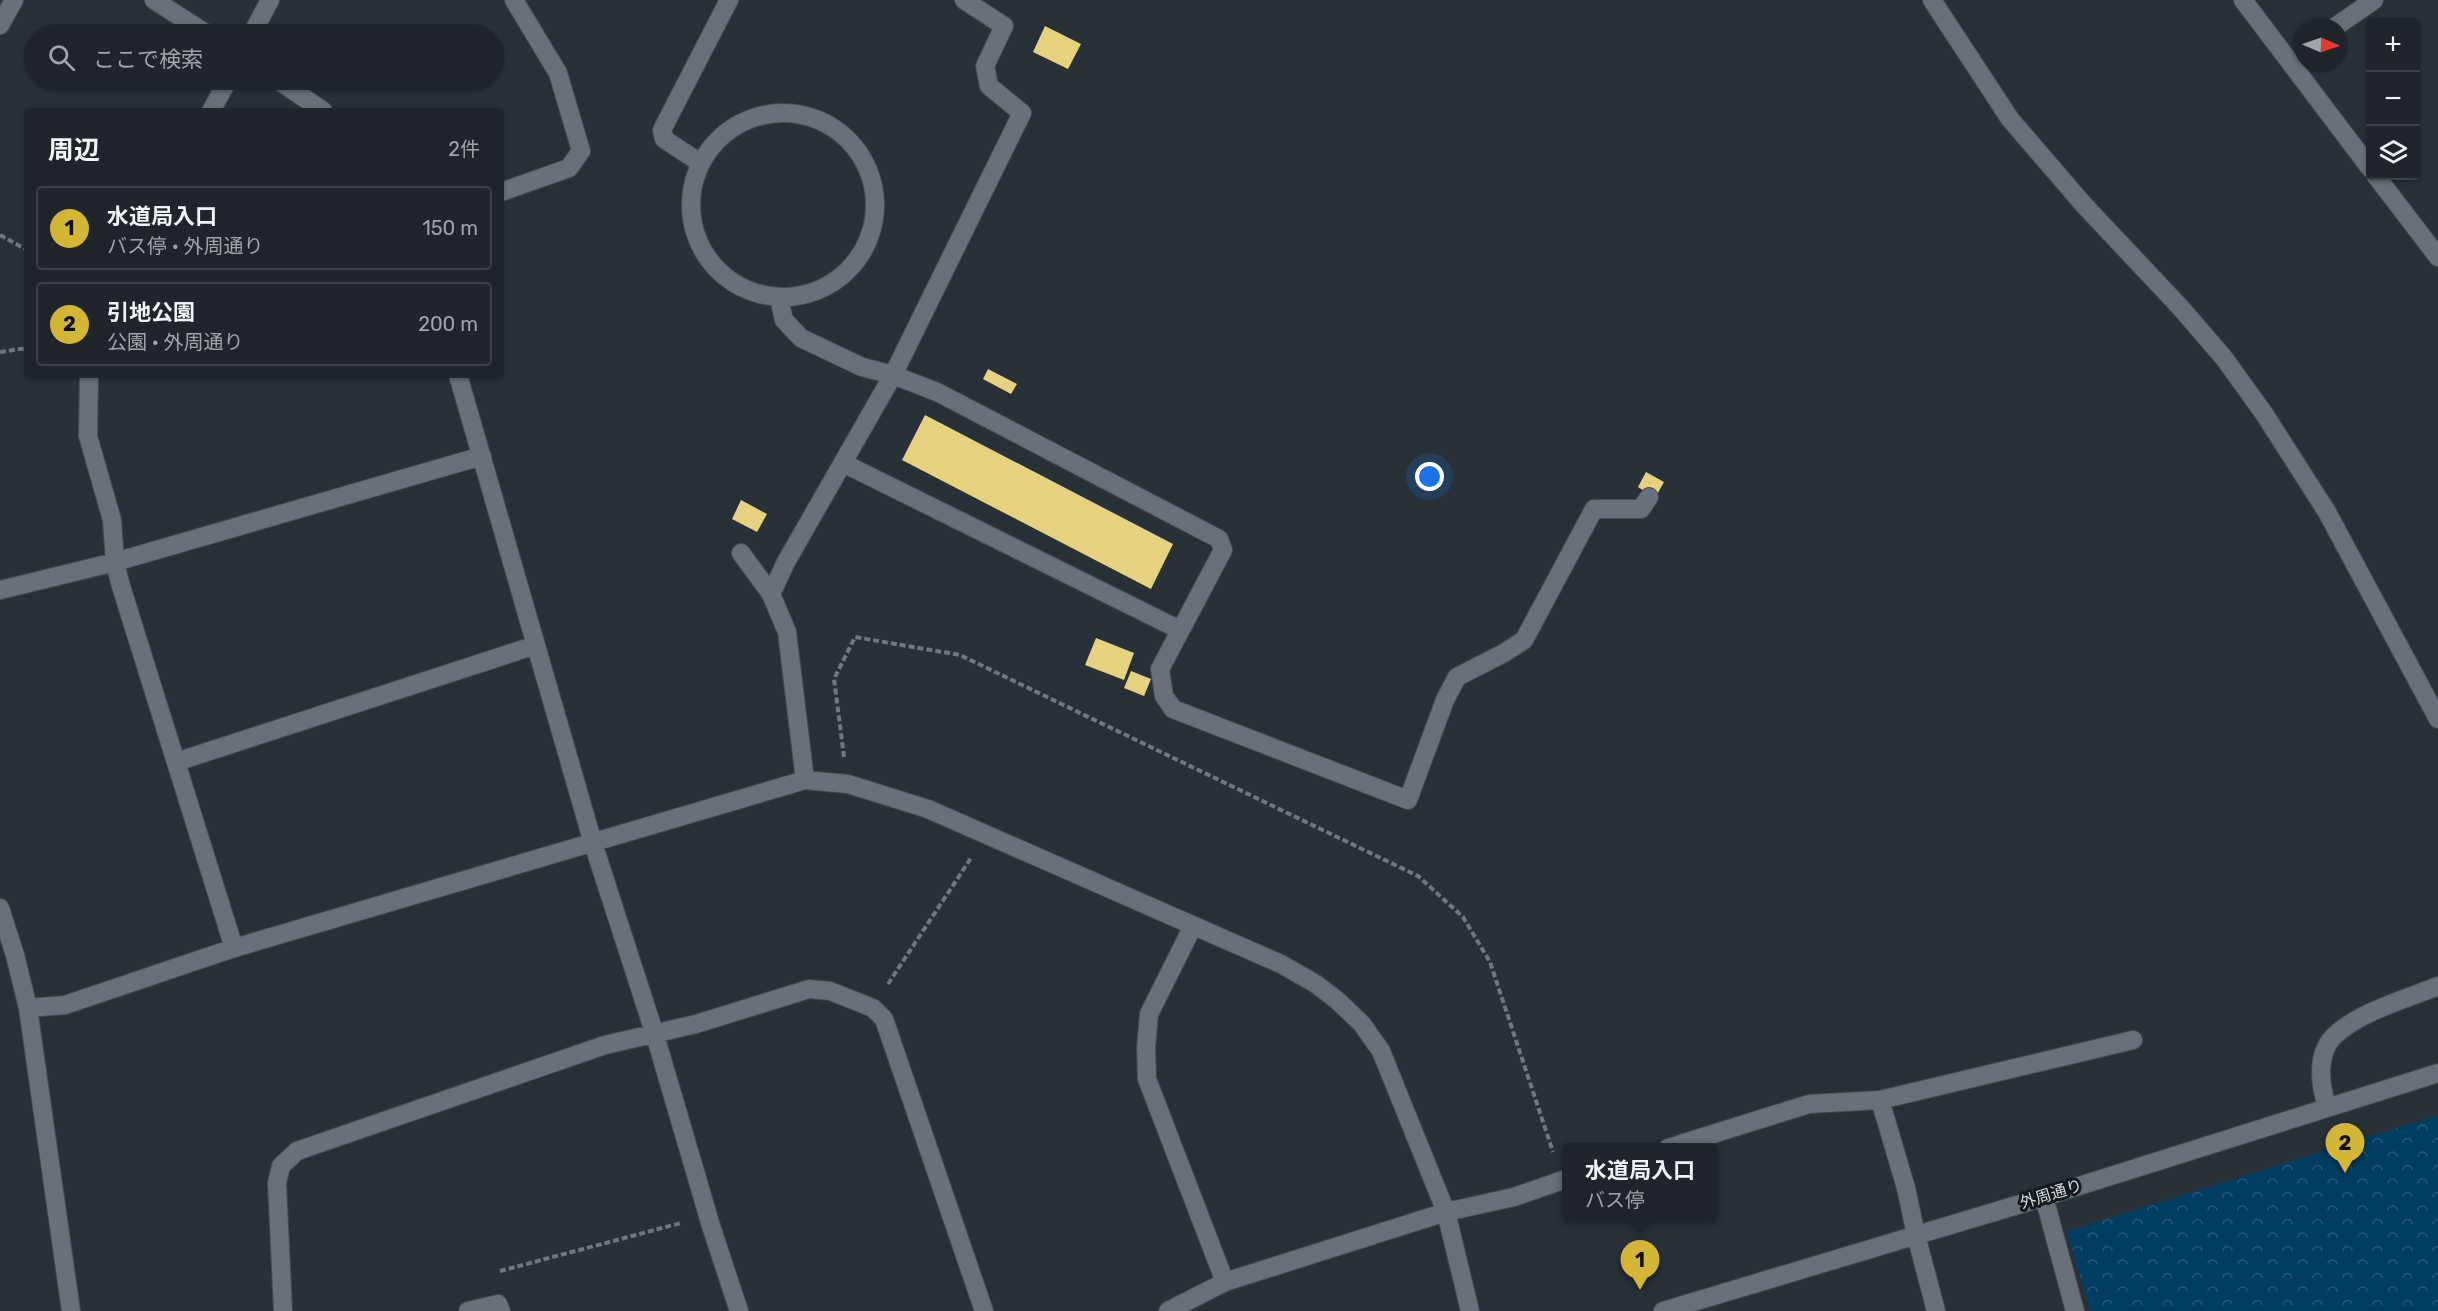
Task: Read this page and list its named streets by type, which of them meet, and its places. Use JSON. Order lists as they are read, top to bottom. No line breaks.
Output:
{"streets":{"street":["外周通り"]},"north":"right","page":{"map_buttons":["+","−"],"search":"ここで検索","heading":["周辺","2件"],"list":[{"mark":"1","name":"水道局入口","note":"バス停 · 外周通り","value":"150 m"},{"mark":"2","name":"引地公園","note":"公園 · 外周通り","value":"200 m"}],"pins":["2","1"],"popup":["水道局入口","バス停"]}}
